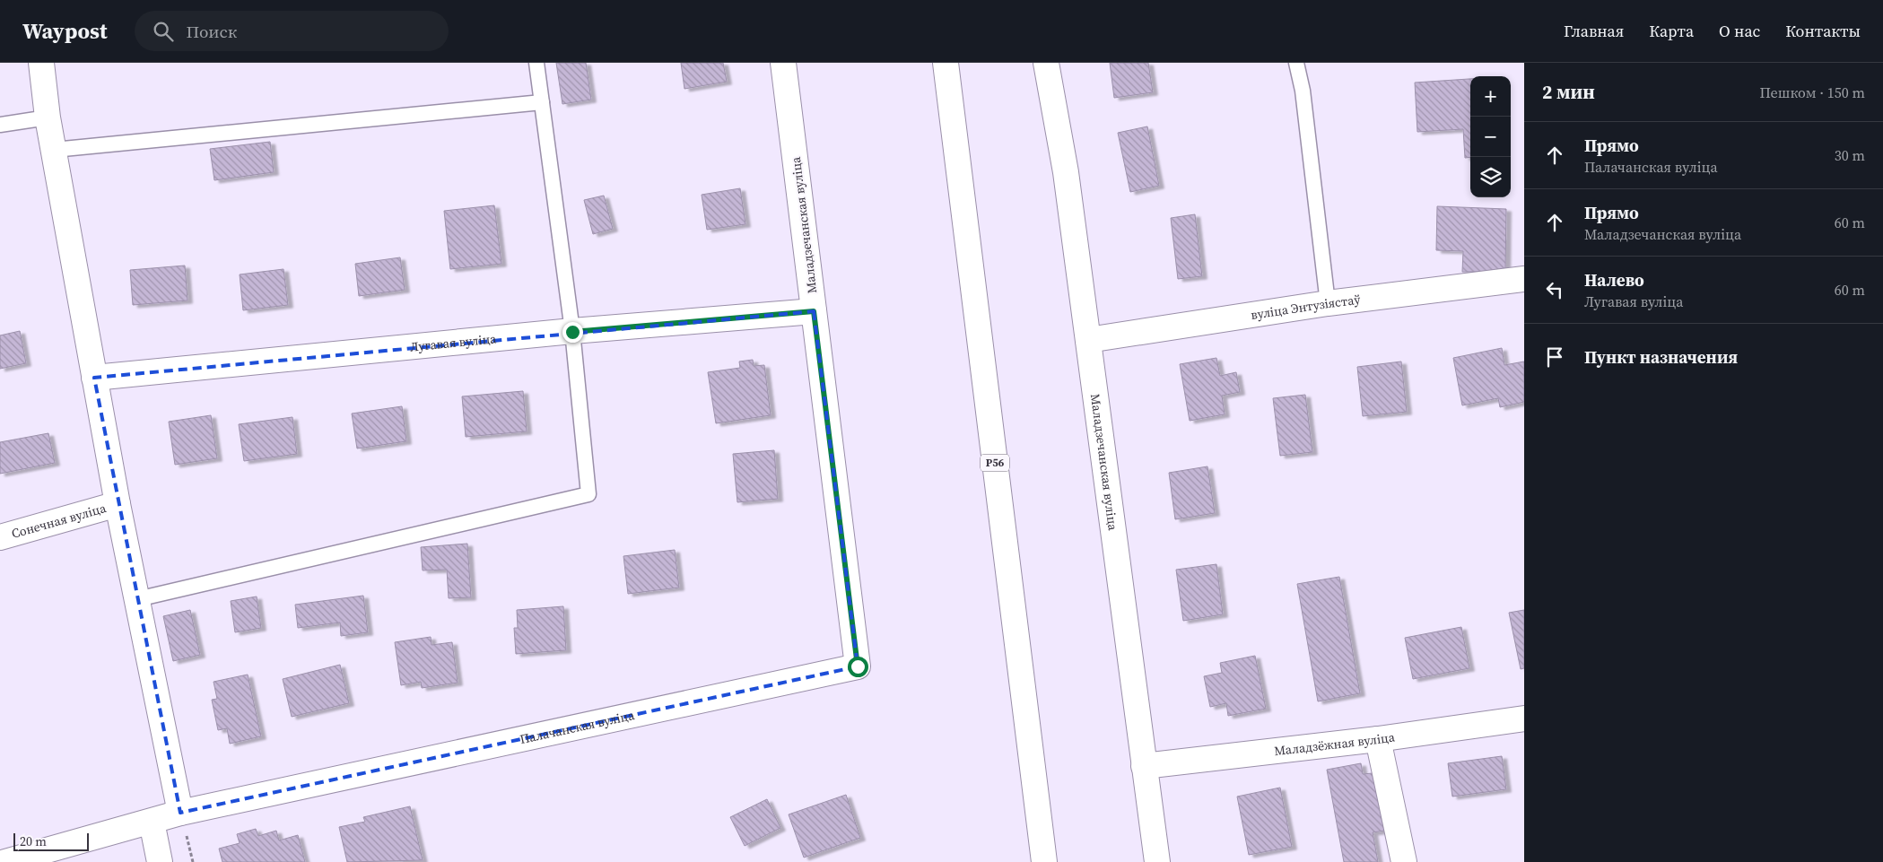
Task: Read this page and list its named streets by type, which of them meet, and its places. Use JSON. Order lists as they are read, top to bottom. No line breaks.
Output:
{"streets":{"street":["Маладзечанская вуліца","вуліца Энтузіястаў","Лугавая вуліца","Р56","Сонечная вуліца","Палачанская вуліца","Маладзёжная вуліца"]},"crossings":[["Маладзечанская вуліца","вуліца Энтузіястаў"],["Маладзечанская вуліца","Лугавая вуліца"],["Маладзечанская вуліца","Палачанская вуліца"],["Маладзечанская вуліца","Маладзёжная вуліца"]],"scale_bar":"20 m","page":{"header":"Waypost","search":"Поиск","nav":["Главная","Карта","О нас","Контакты"],"heading":["2 мин","Пешком · 150 m"],"map_buttons":["+","−"],"list":[["Прямо","Палачанская вуліца","30 m"],["Прямо","Маладзечанская вуліца","60 m"],["Налево","Лугавая вуліца","60 m"],"Пункт назначения"],"scale":"20 m"}}
